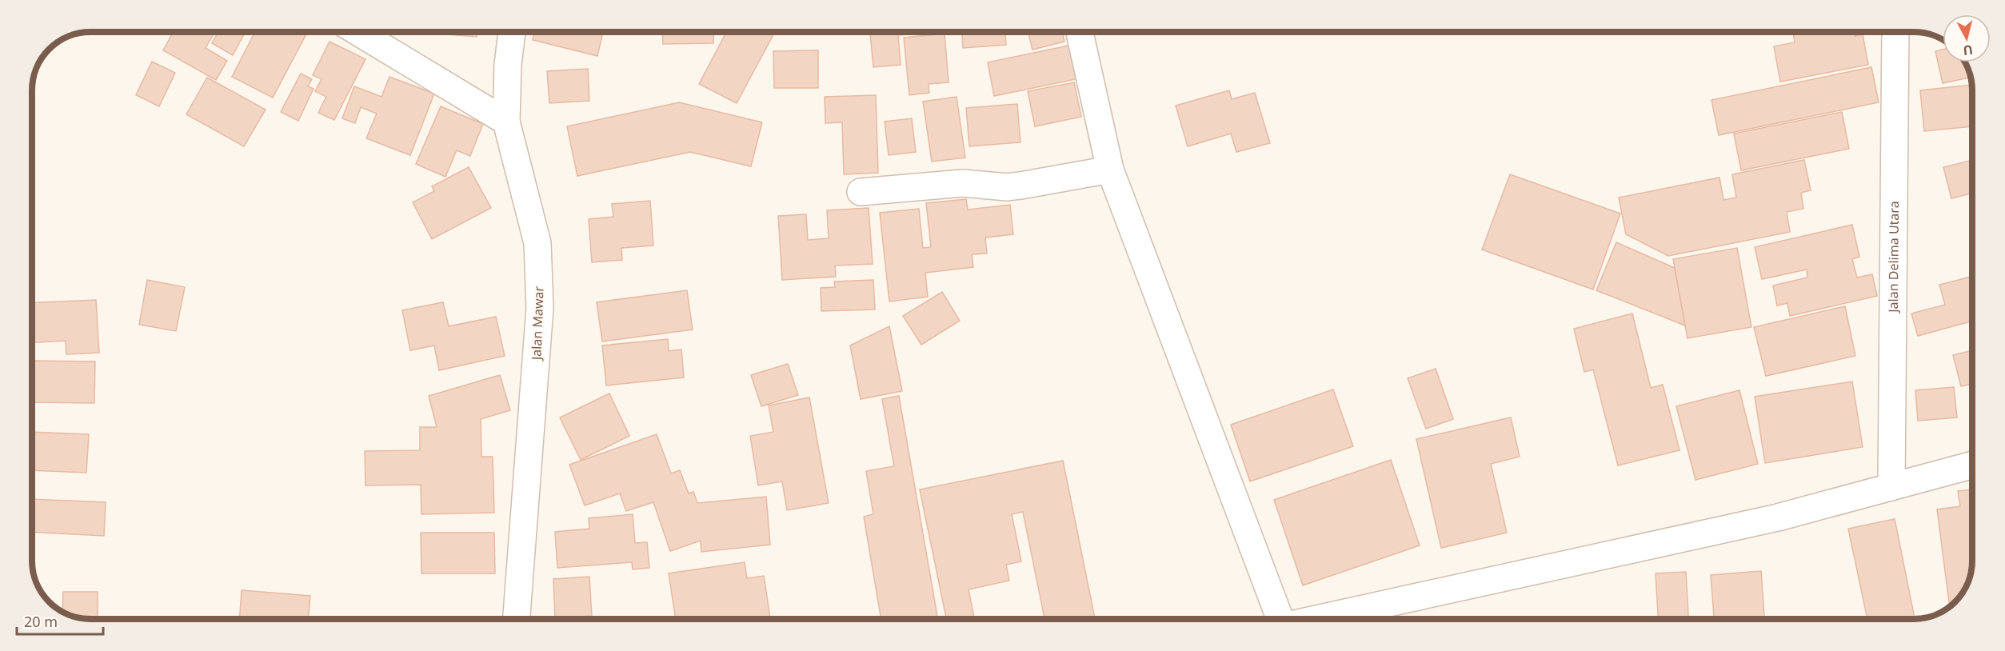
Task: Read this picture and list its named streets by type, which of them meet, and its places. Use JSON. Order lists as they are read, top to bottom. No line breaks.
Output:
{"streets":{"street":["Jalan Delima Utara","Jalan Mawar"]},"scale_bar":"20 m","north":"bottom"}
